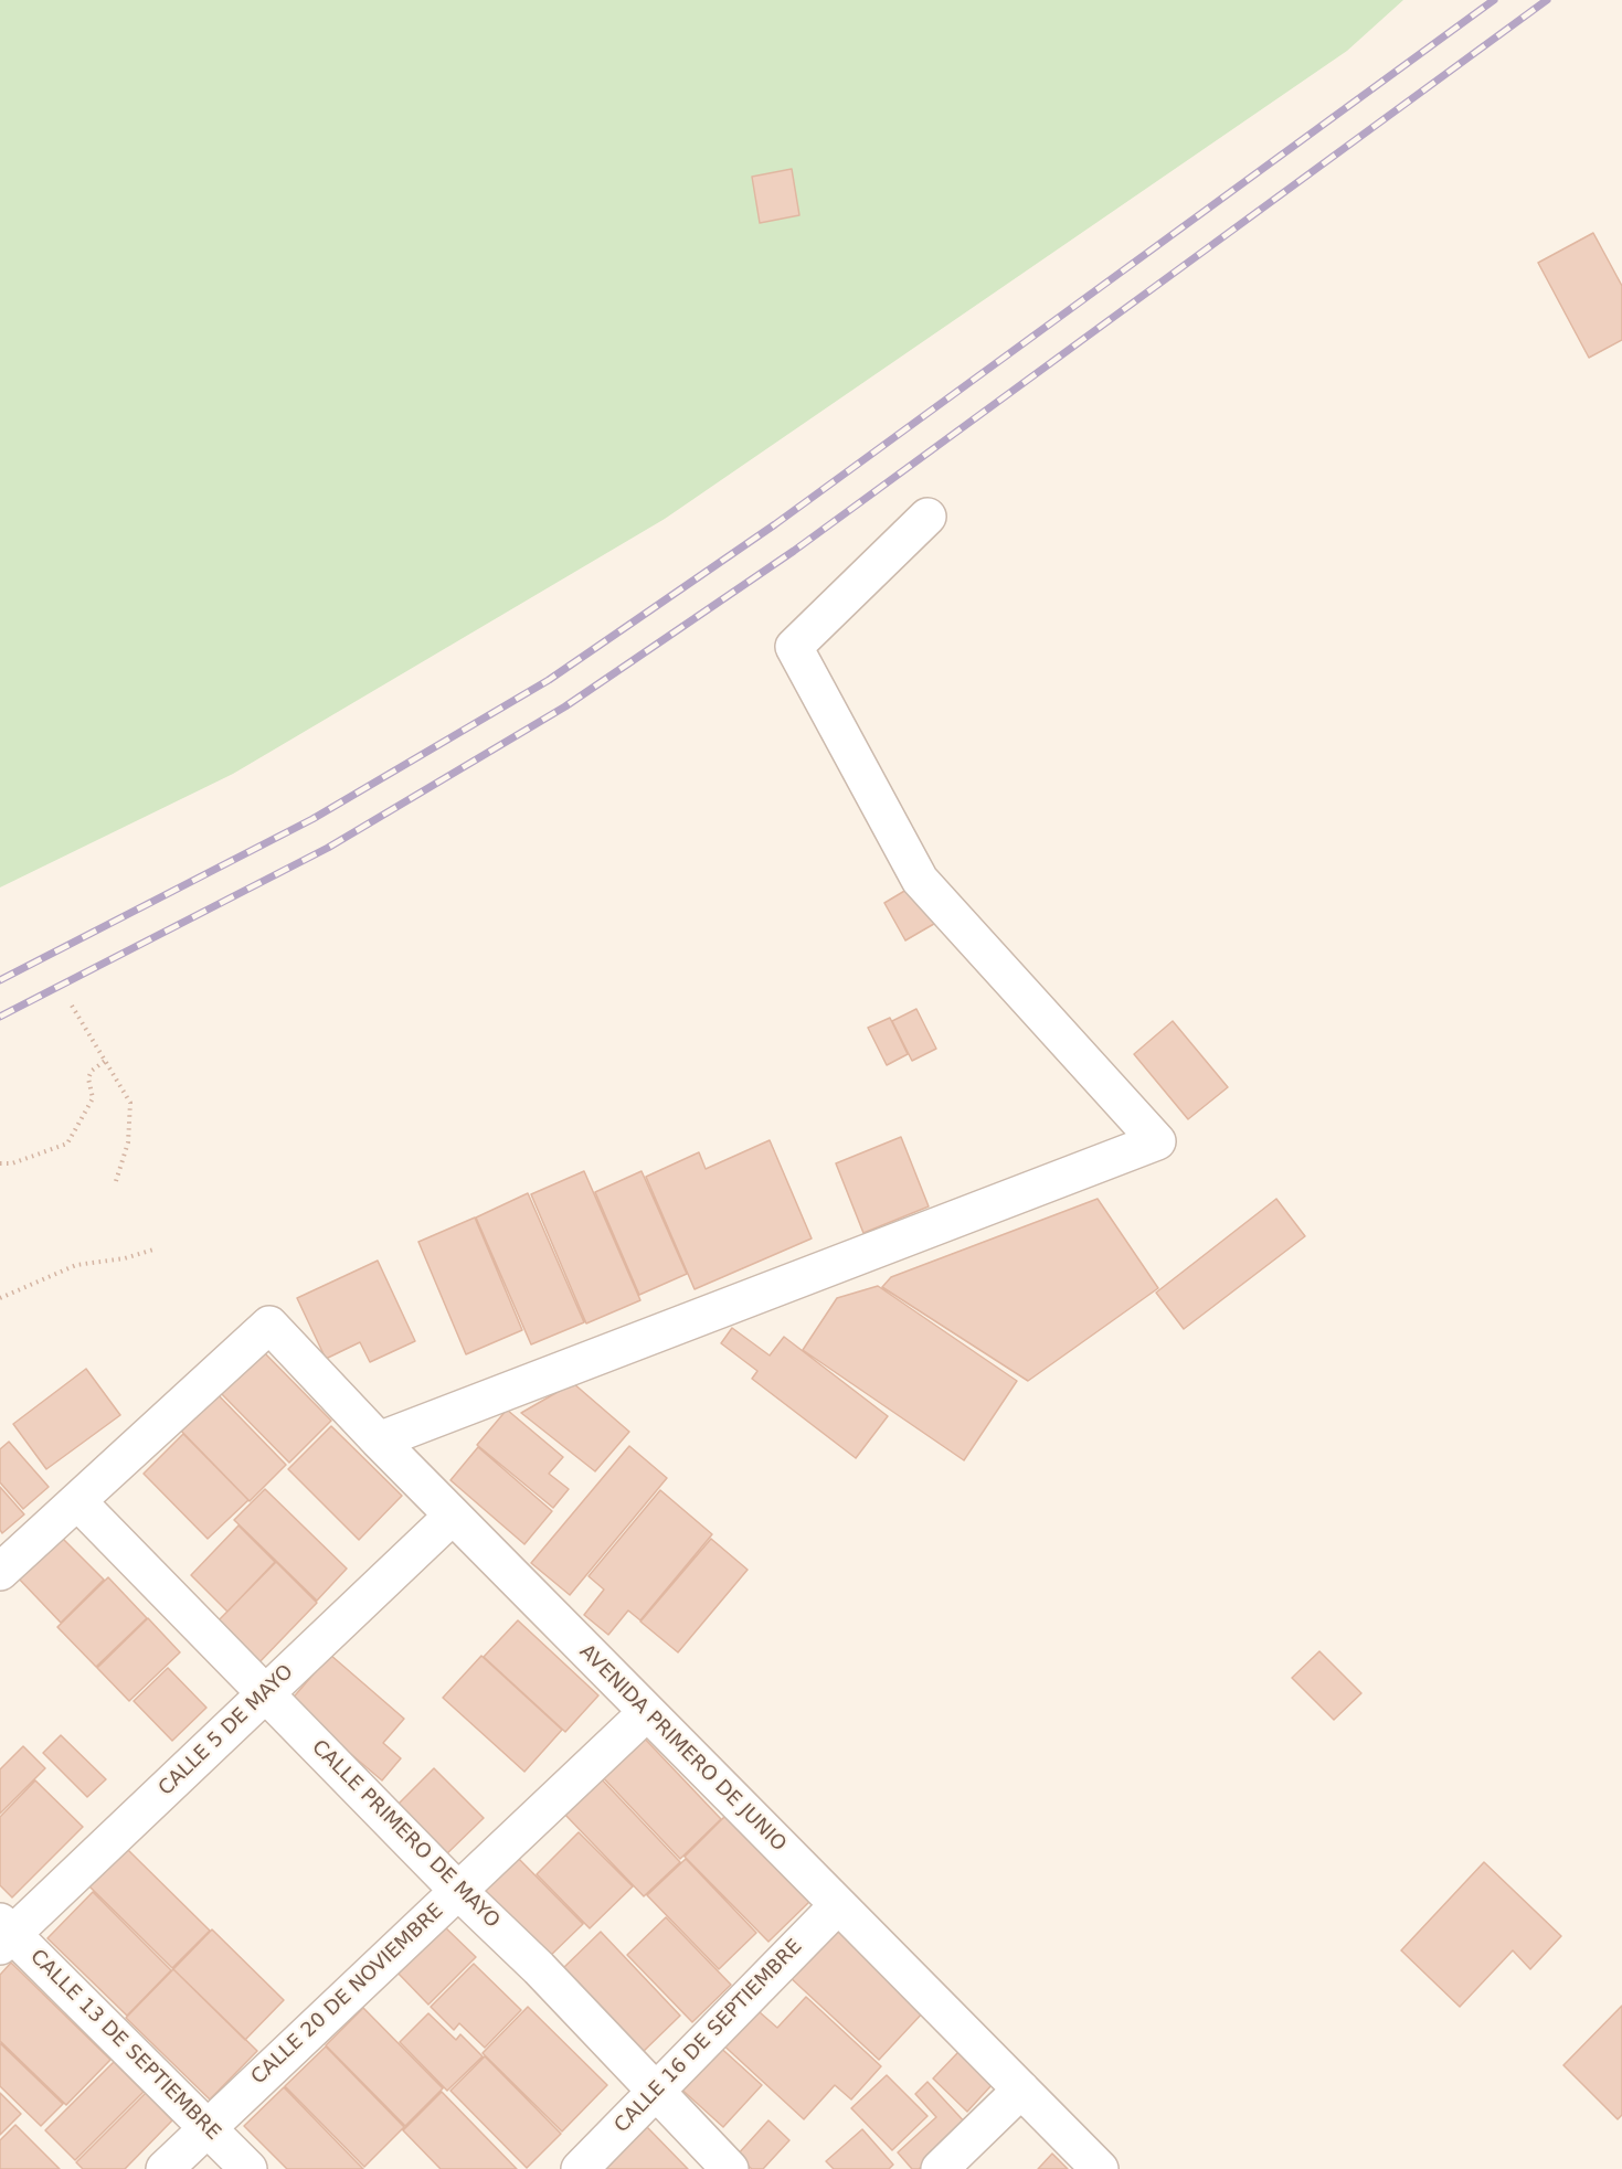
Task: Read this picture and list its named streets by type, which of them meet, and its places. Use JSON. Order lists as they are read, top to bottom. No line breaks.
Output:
{"streets":{"street":["CALLE 5 DE MAYO","AVENIDA PRIMERO DE JUNIO","CALLE PRIMERO DE MAYO","CALLE 20 DE NOVIEMBRE","CALLE 16 DE SEPTIEMBRE","CALLE 13 DE SEPTIEMBRE"]},"crossings":[["CALLE 5 DE MAYO","AVENIDA PRIMERO DE JUNIO"],["CALLE 5 DE MAYO","CALLE PRIMERO DE MAYO"],["CALLE 5 DE MAYO","CALLE 13 DE SEPTIEMBRE"],["AVENIDA PRIMERO DE JUNIO","CALLE PRIMERO DE MAYO"],["AVENIDA PRIMERO DE JUNIO","CALLE 20 DE NOVIEMBRE"],["AVENIDA PRIMERO DE JUNIO","CALLE 16 DE SEPTIEMBRE"],["CALLE PRIMERO DE MAYO","CALLE 20 DE NOVIEMBRE"],["CALLE PRIMERO DE MAYO","CALLE 16 DE SEPTIEMBRE"],["CALLE 20 DE NOVIEMBRE","CALLE 13 DE SEPTIEMBRE"]]}
